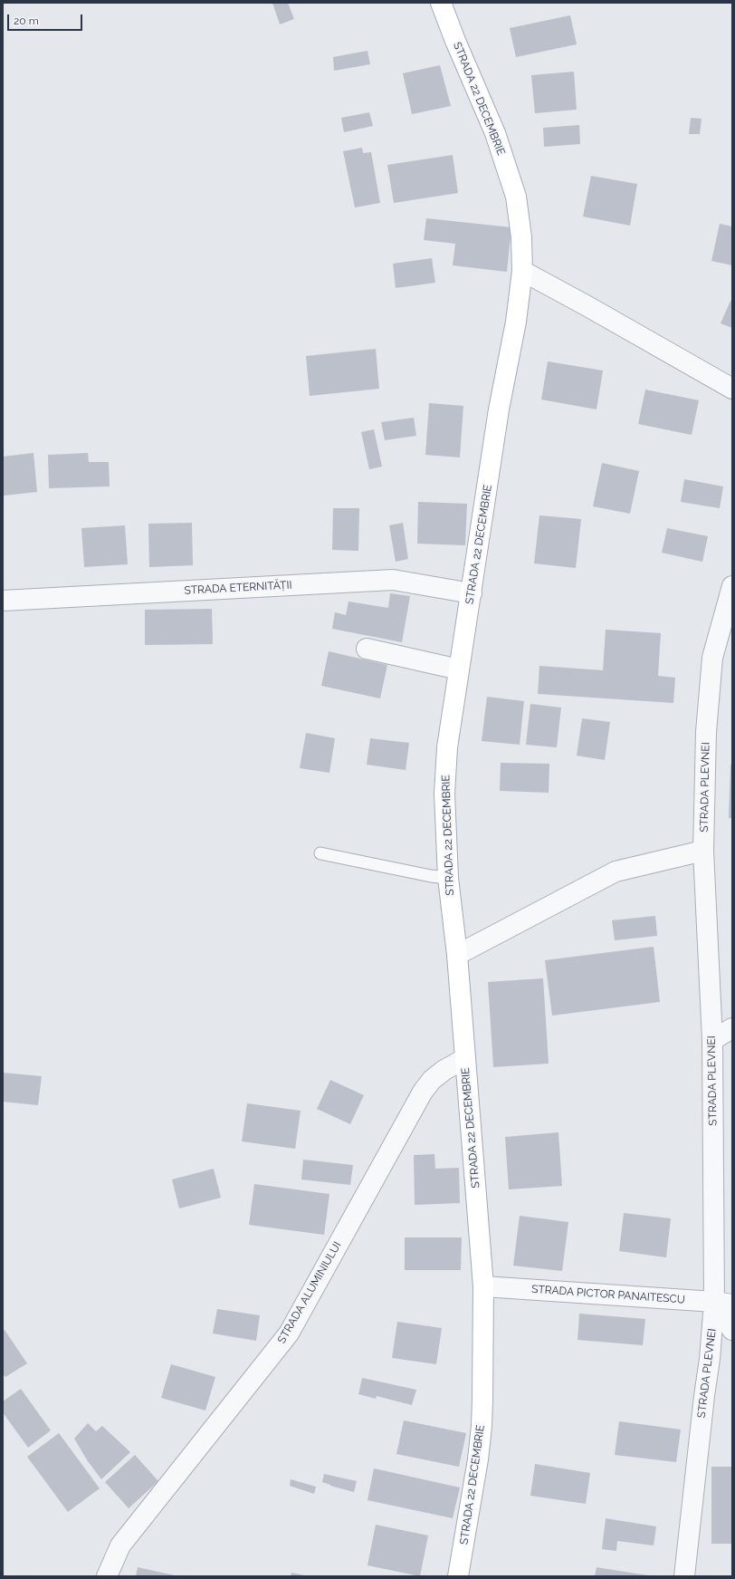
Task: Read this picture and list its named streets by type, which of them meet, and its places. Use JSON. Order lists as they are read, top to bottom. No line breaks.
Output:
{"streets":{"main road":["STRADA 22 DECEMBRIE"],"street":["STRADA ETERNITĂȚII","STRADA PLEVNEI","STRADA ALUMINIULUI","STRADA PICTOR PANAITESCU"]},"crossings":[["STRADA 22 DECEMBRIE","STRADA ETERNITĂȚII"],["STRADA 22 DECEMBRIE","STRADA ALUMINIULUI"],["STRADA 22 DECEMBRIE","STRADA PICTOR PANAITESCU"],["STRADA PLEVNEI","STRADA PICTOR PANAITESCU"]],"scale_bar":"20 m"}
